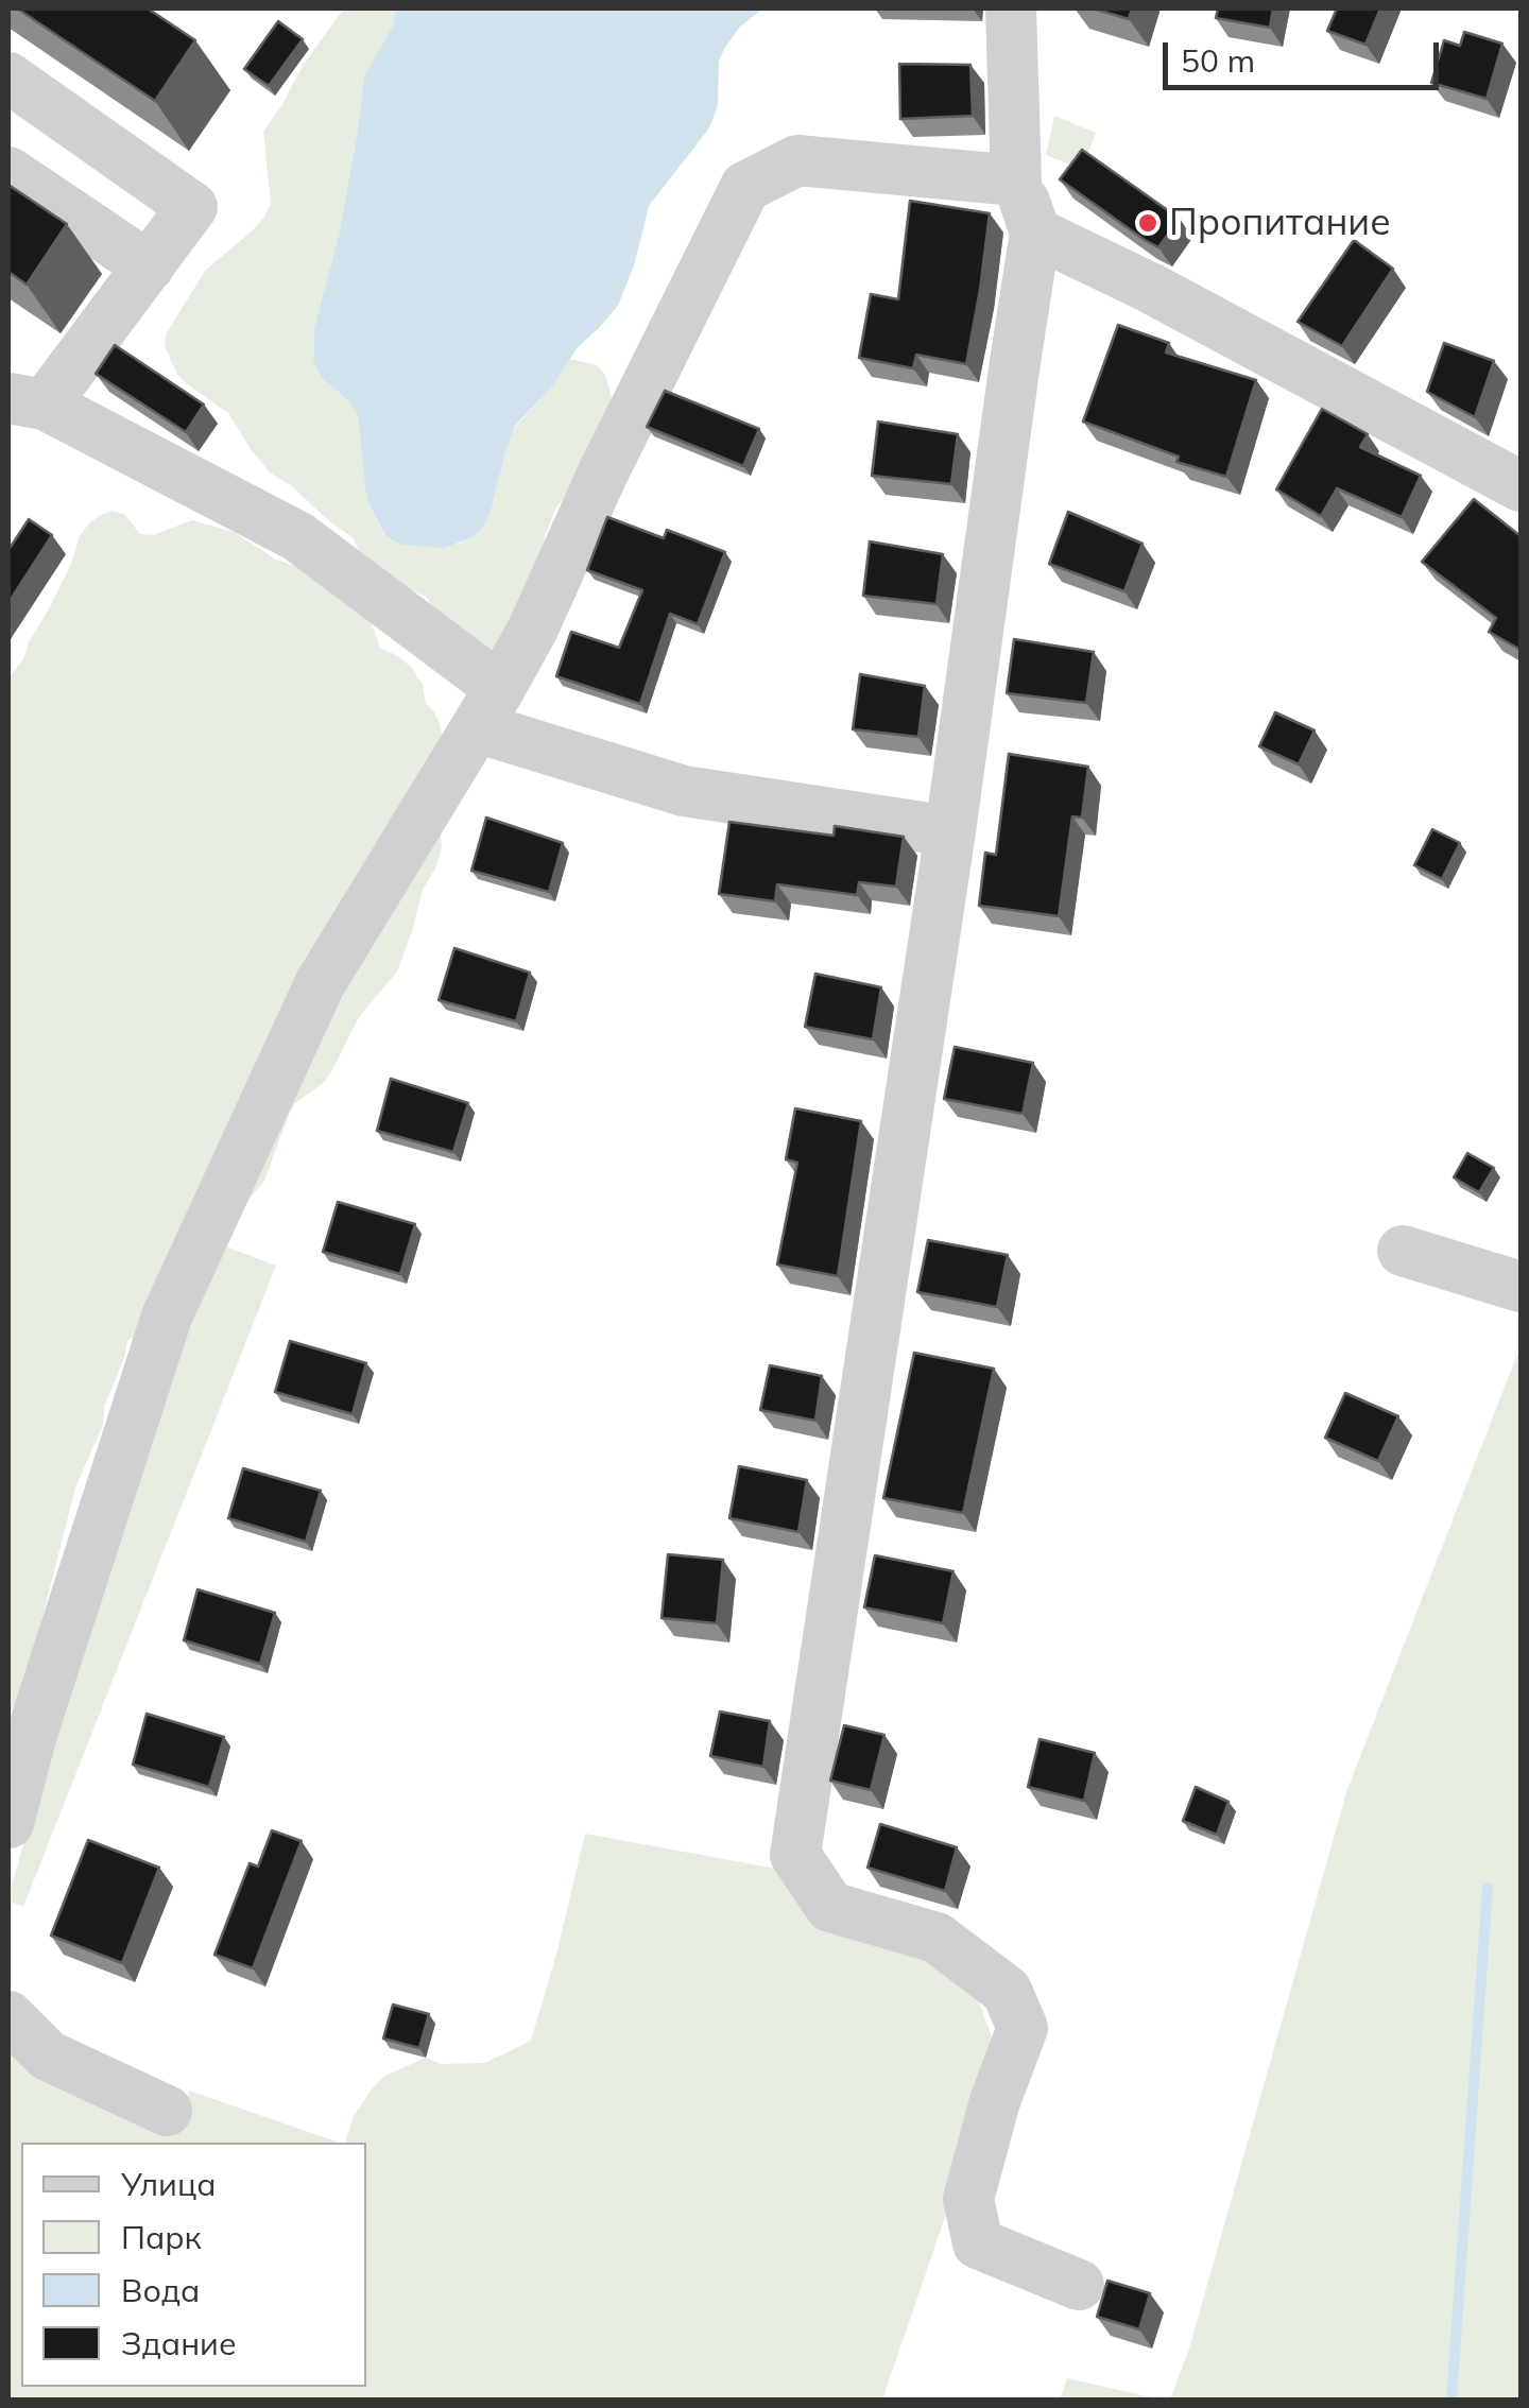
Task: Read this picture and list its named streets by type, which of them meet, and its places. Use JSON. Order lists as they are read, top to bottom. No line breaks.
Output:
{"places":["Пропитание"],"legend":["Улица","Парк","Вода","Здание"],"scale_bar":"50 m"}
